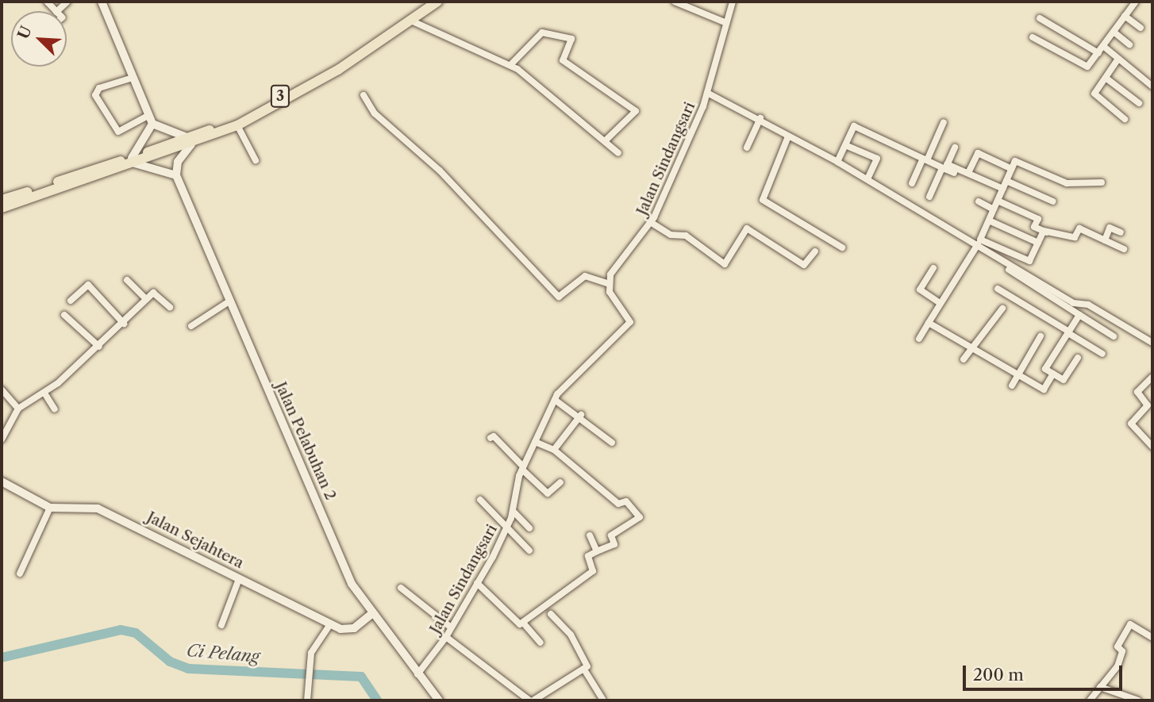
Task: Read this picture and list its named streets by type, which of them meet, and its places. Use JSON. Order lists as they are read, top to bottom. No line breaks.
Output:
{"streets":{"main road":["3","Jalan Pelabuhan 2","Jalan Sejahtera"],"street":["Jalan Sindangsari"]},"crossings":[["Jalan Sindangsari","Jalan Pelabuhan 2"],["Jalan Pelabuhan 2","Jalan Sejahtera"]],"water":["Ci Pelang"],"scale_bar":"200 m","north":"top left"}
